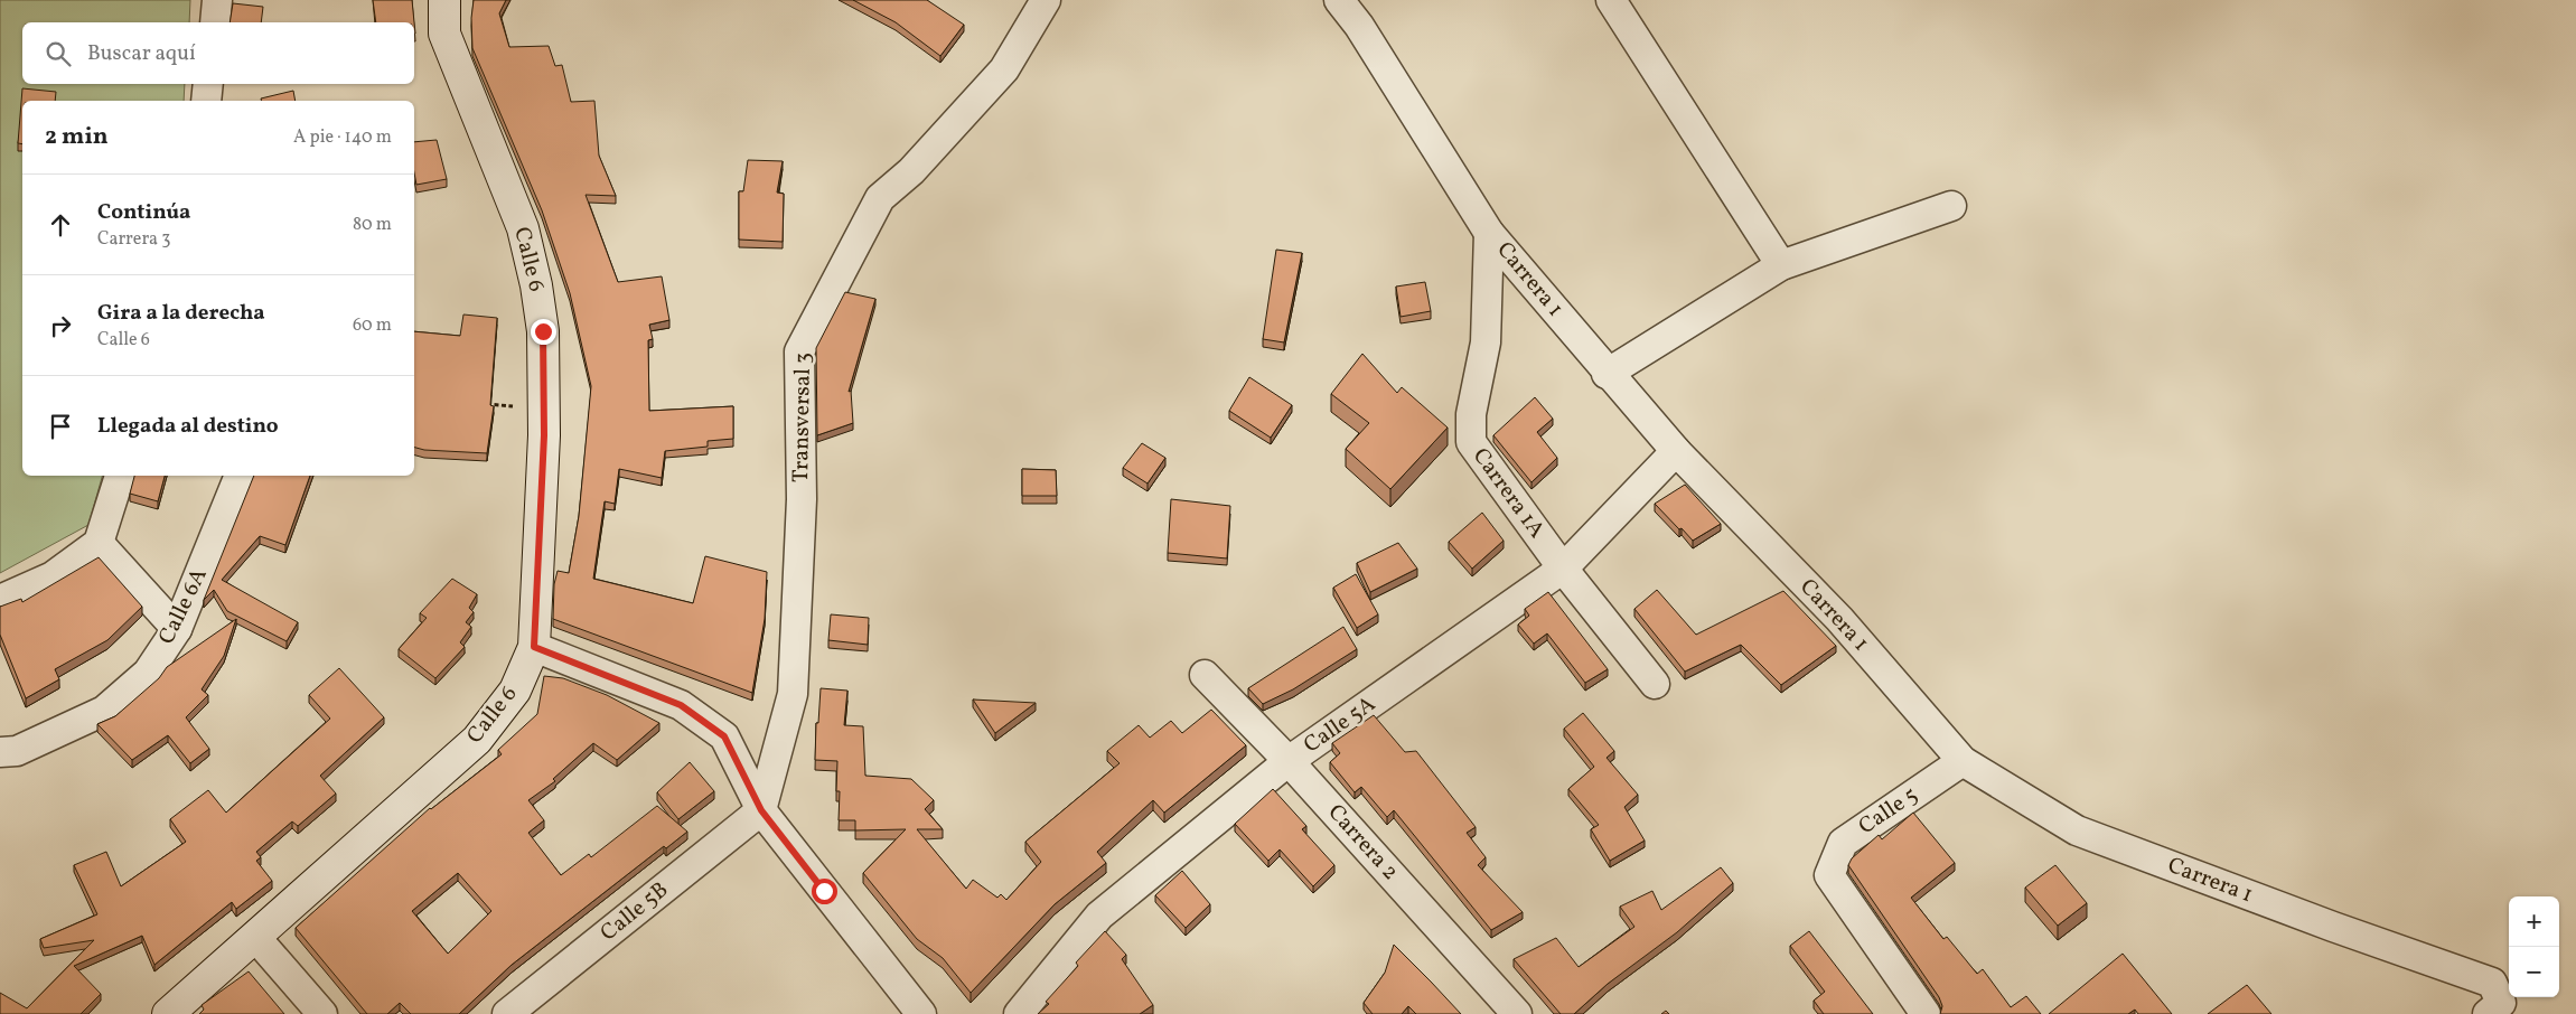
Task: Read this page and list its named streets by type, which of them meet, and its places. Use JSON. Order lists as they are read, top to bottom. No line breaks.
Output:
{"streets":{"main road":["Calle 6"],"street":["Carrera 1","Transversal 3","Carrera 1A","Calle 6A","Calle 5A","Calle 5","Carrera 2","Calle 5B"]},"crossings":[["Carrera 1","Carrera 1A"],["Carrera 1","Calle 5A"],["Carrera 1","Calle 5"],["Transversal 3","Calle 5B"],["Carrera 1A","Calle 5A"],["Calle 5A","Carrera 2"]],"page":{"search":"Buscar aquí","heading":["2 min","A pie · 140 m"],"list":[["Continúa","Carrera 3","80 m"],["Gira a la derecha","Calle 6","60 m"],"Llegada al destino"],"map_buttons":["+","−"]}}
